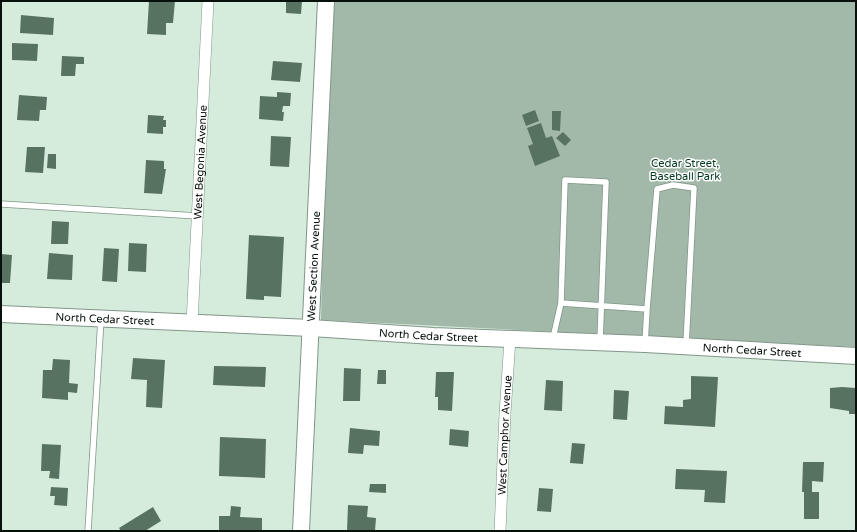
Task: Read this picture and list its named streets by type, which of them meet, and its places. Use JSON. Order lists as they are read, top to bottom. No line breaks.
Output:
{"streets":{"street":["West Begonia Avenue","West Section Avenue","North Cedar Street","West Camphor Avenue"]},"crossings":[["West Begonia Avenue","North Cedar Street"],["West Section Avenue","North Cedar Street"],["North Cedar Street","West Camphor Avenue"]],"parks":["Cedar Street, Baseball Park"]}
